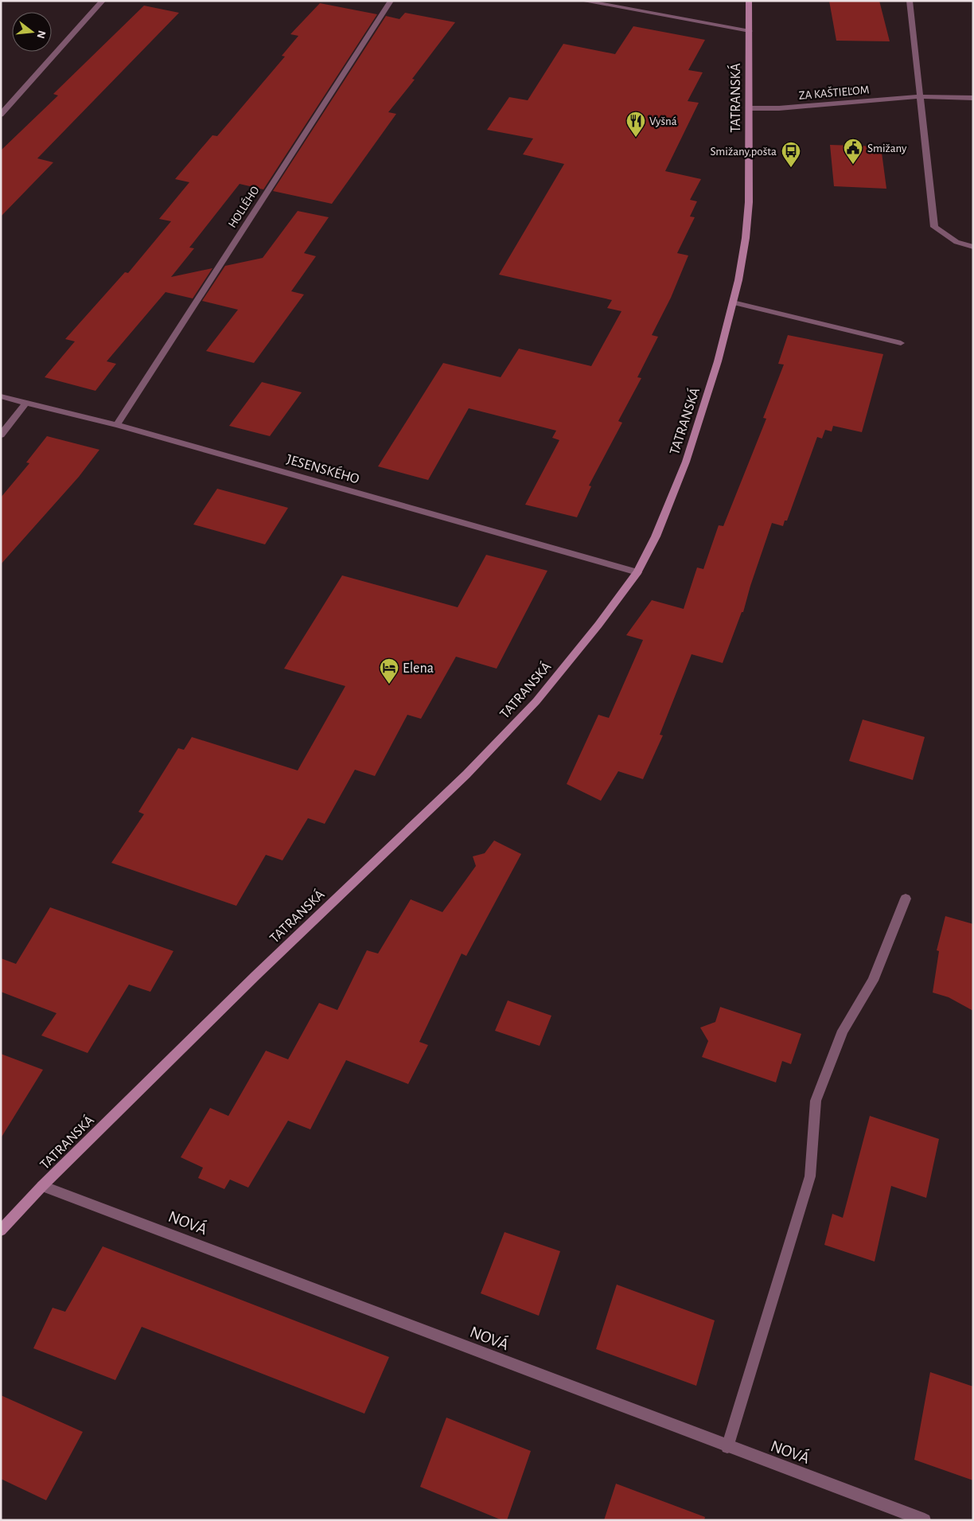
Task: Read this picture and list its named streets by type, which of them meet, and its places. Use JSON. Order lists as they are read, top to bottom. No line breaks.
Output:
{"streets":{"main road":["TATRANSKÁ"],"street":["ZA KAŠTIEĽOM","HOLLÉHO","JESENSKÉHO","NOVÁ"]},"crossings":[["ZA KAŠTIEĽOM","TATRANSKÁ"],["TATRANSKÁ","JESENSKÉHO"],["TATRANSKÁ","NOVÁ"],["HOLLÉHO","JESENSKÉHO"]],"places":{"restaurant":["Vyšná"],"public building":["Smižany"],"bus stop":["Smižany,pošta"],"hotel":["Elena"]},"north":"right"}
